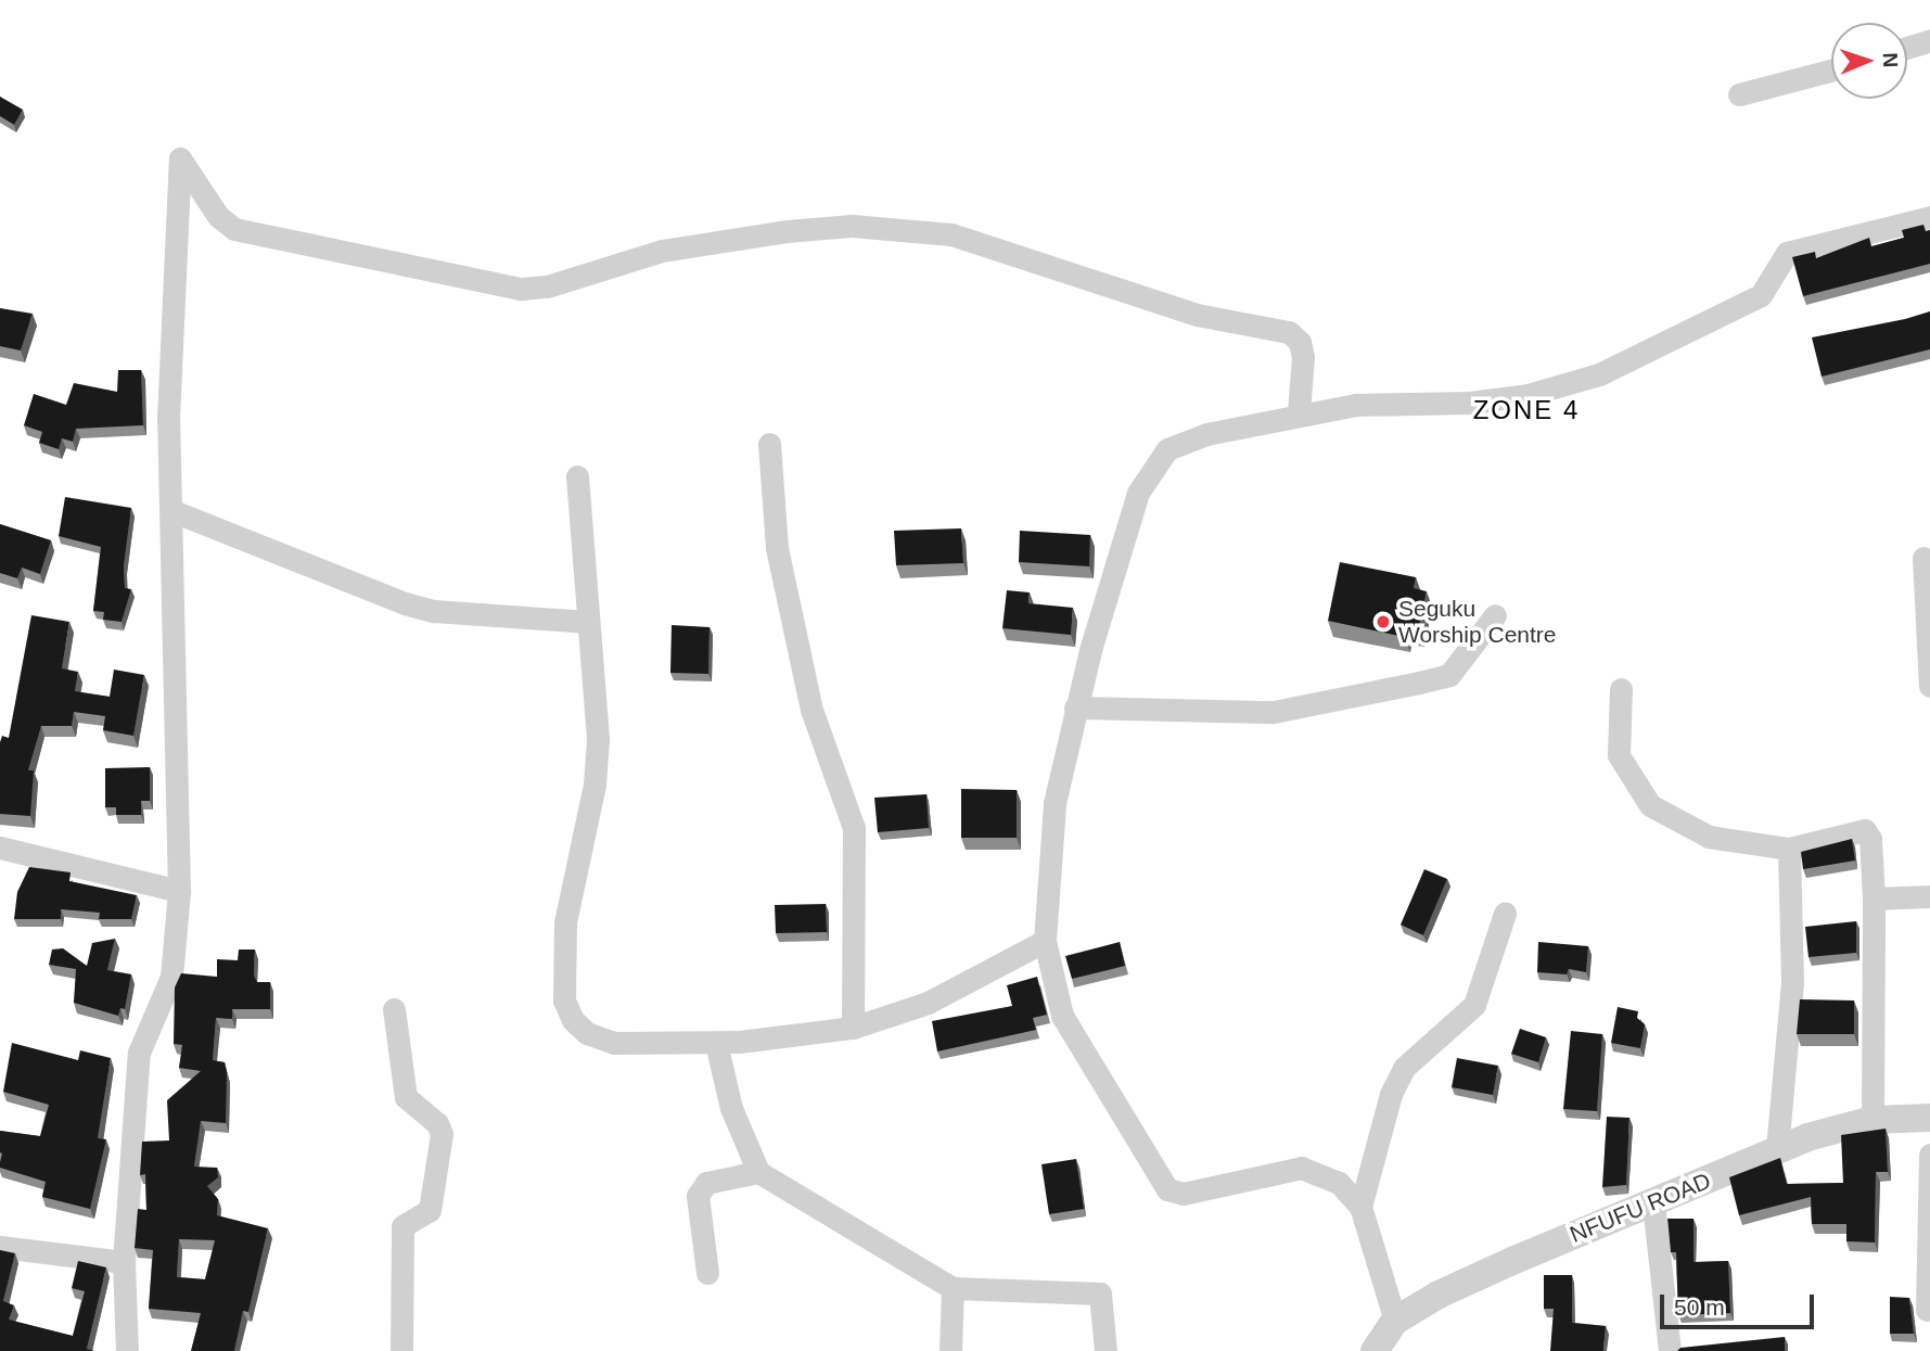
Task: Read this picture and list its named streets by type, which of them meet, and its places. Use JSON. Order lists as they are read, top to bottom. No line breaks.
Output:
{"streets":{"street":["NFUFU ROAD"]},"districts":["ZONE 4"],"places":["Seguku Worship Centre"],"scale_bar":"50 m","north":"right"}
